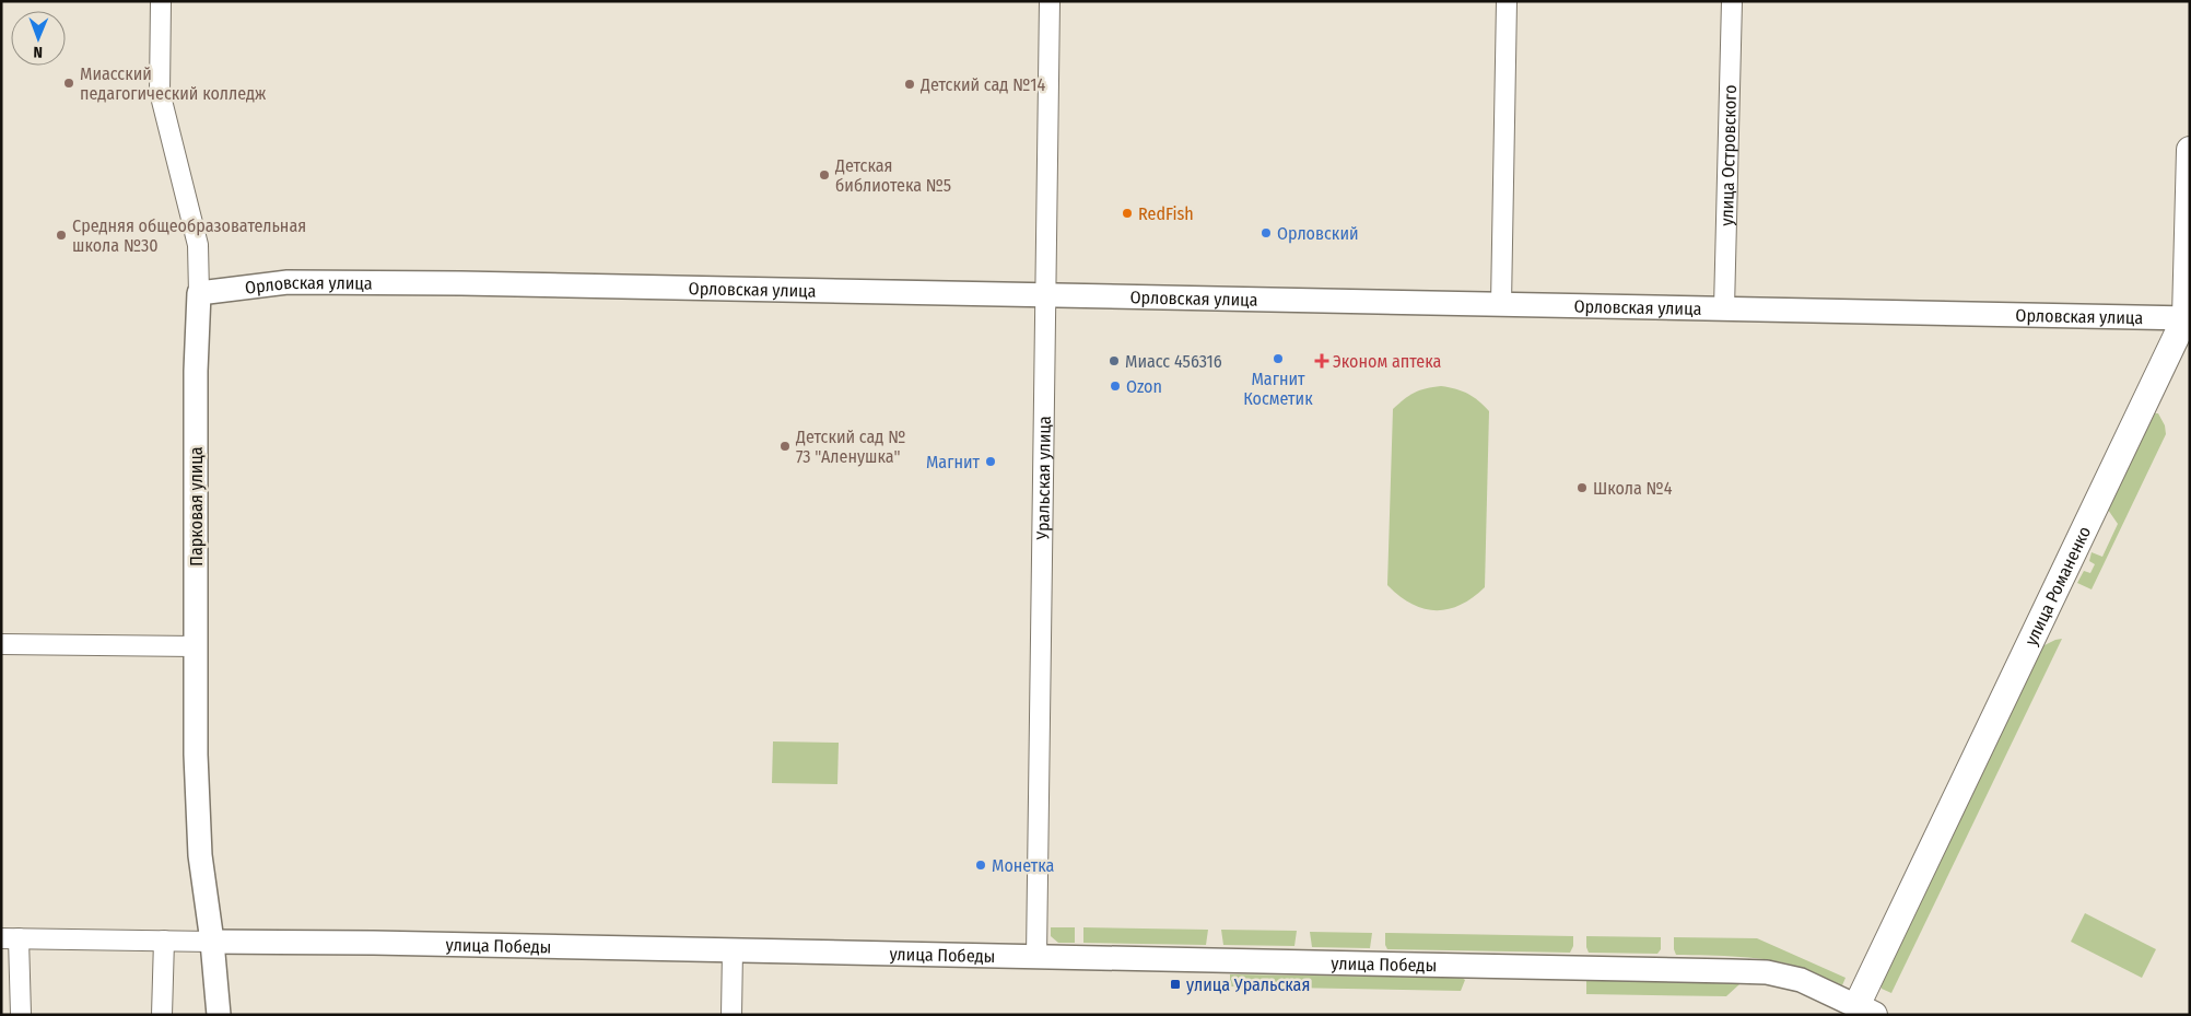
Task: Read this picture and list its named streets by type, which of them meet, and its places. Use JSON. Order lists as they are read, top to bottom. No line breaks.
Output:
{"streets":{"main road":["улица Романенко"],"street":["улица Островского","Орловская улица","Уральская улица","Парковая улица","улица Победы"]},"crossings":[["улица Островского","Орловская улица"],["Орловская улица","Уральская улица"],["Орловская улица","Парковая улица"],["Орловская улица","улица Романенко"],["Уральская улица","улица Победы"],["Парковая улица","улица Победы"],["улица Романенко","улица Победы"]],"places":{"other":["Миасский педагогический колледж","Детский сад №14","Детская библиотека №5","RedFish","Орловский","Средняя общеобразовательная школа №30","Магнит Косметик","Миасс 456316","Ozon","Детский сад № 73 \"Аленушка\"","Магнит","Школа №4","Монетка"],"health":["Эконом аптека"],"transit":["улица Уральская"]},"north":"bottom"}
